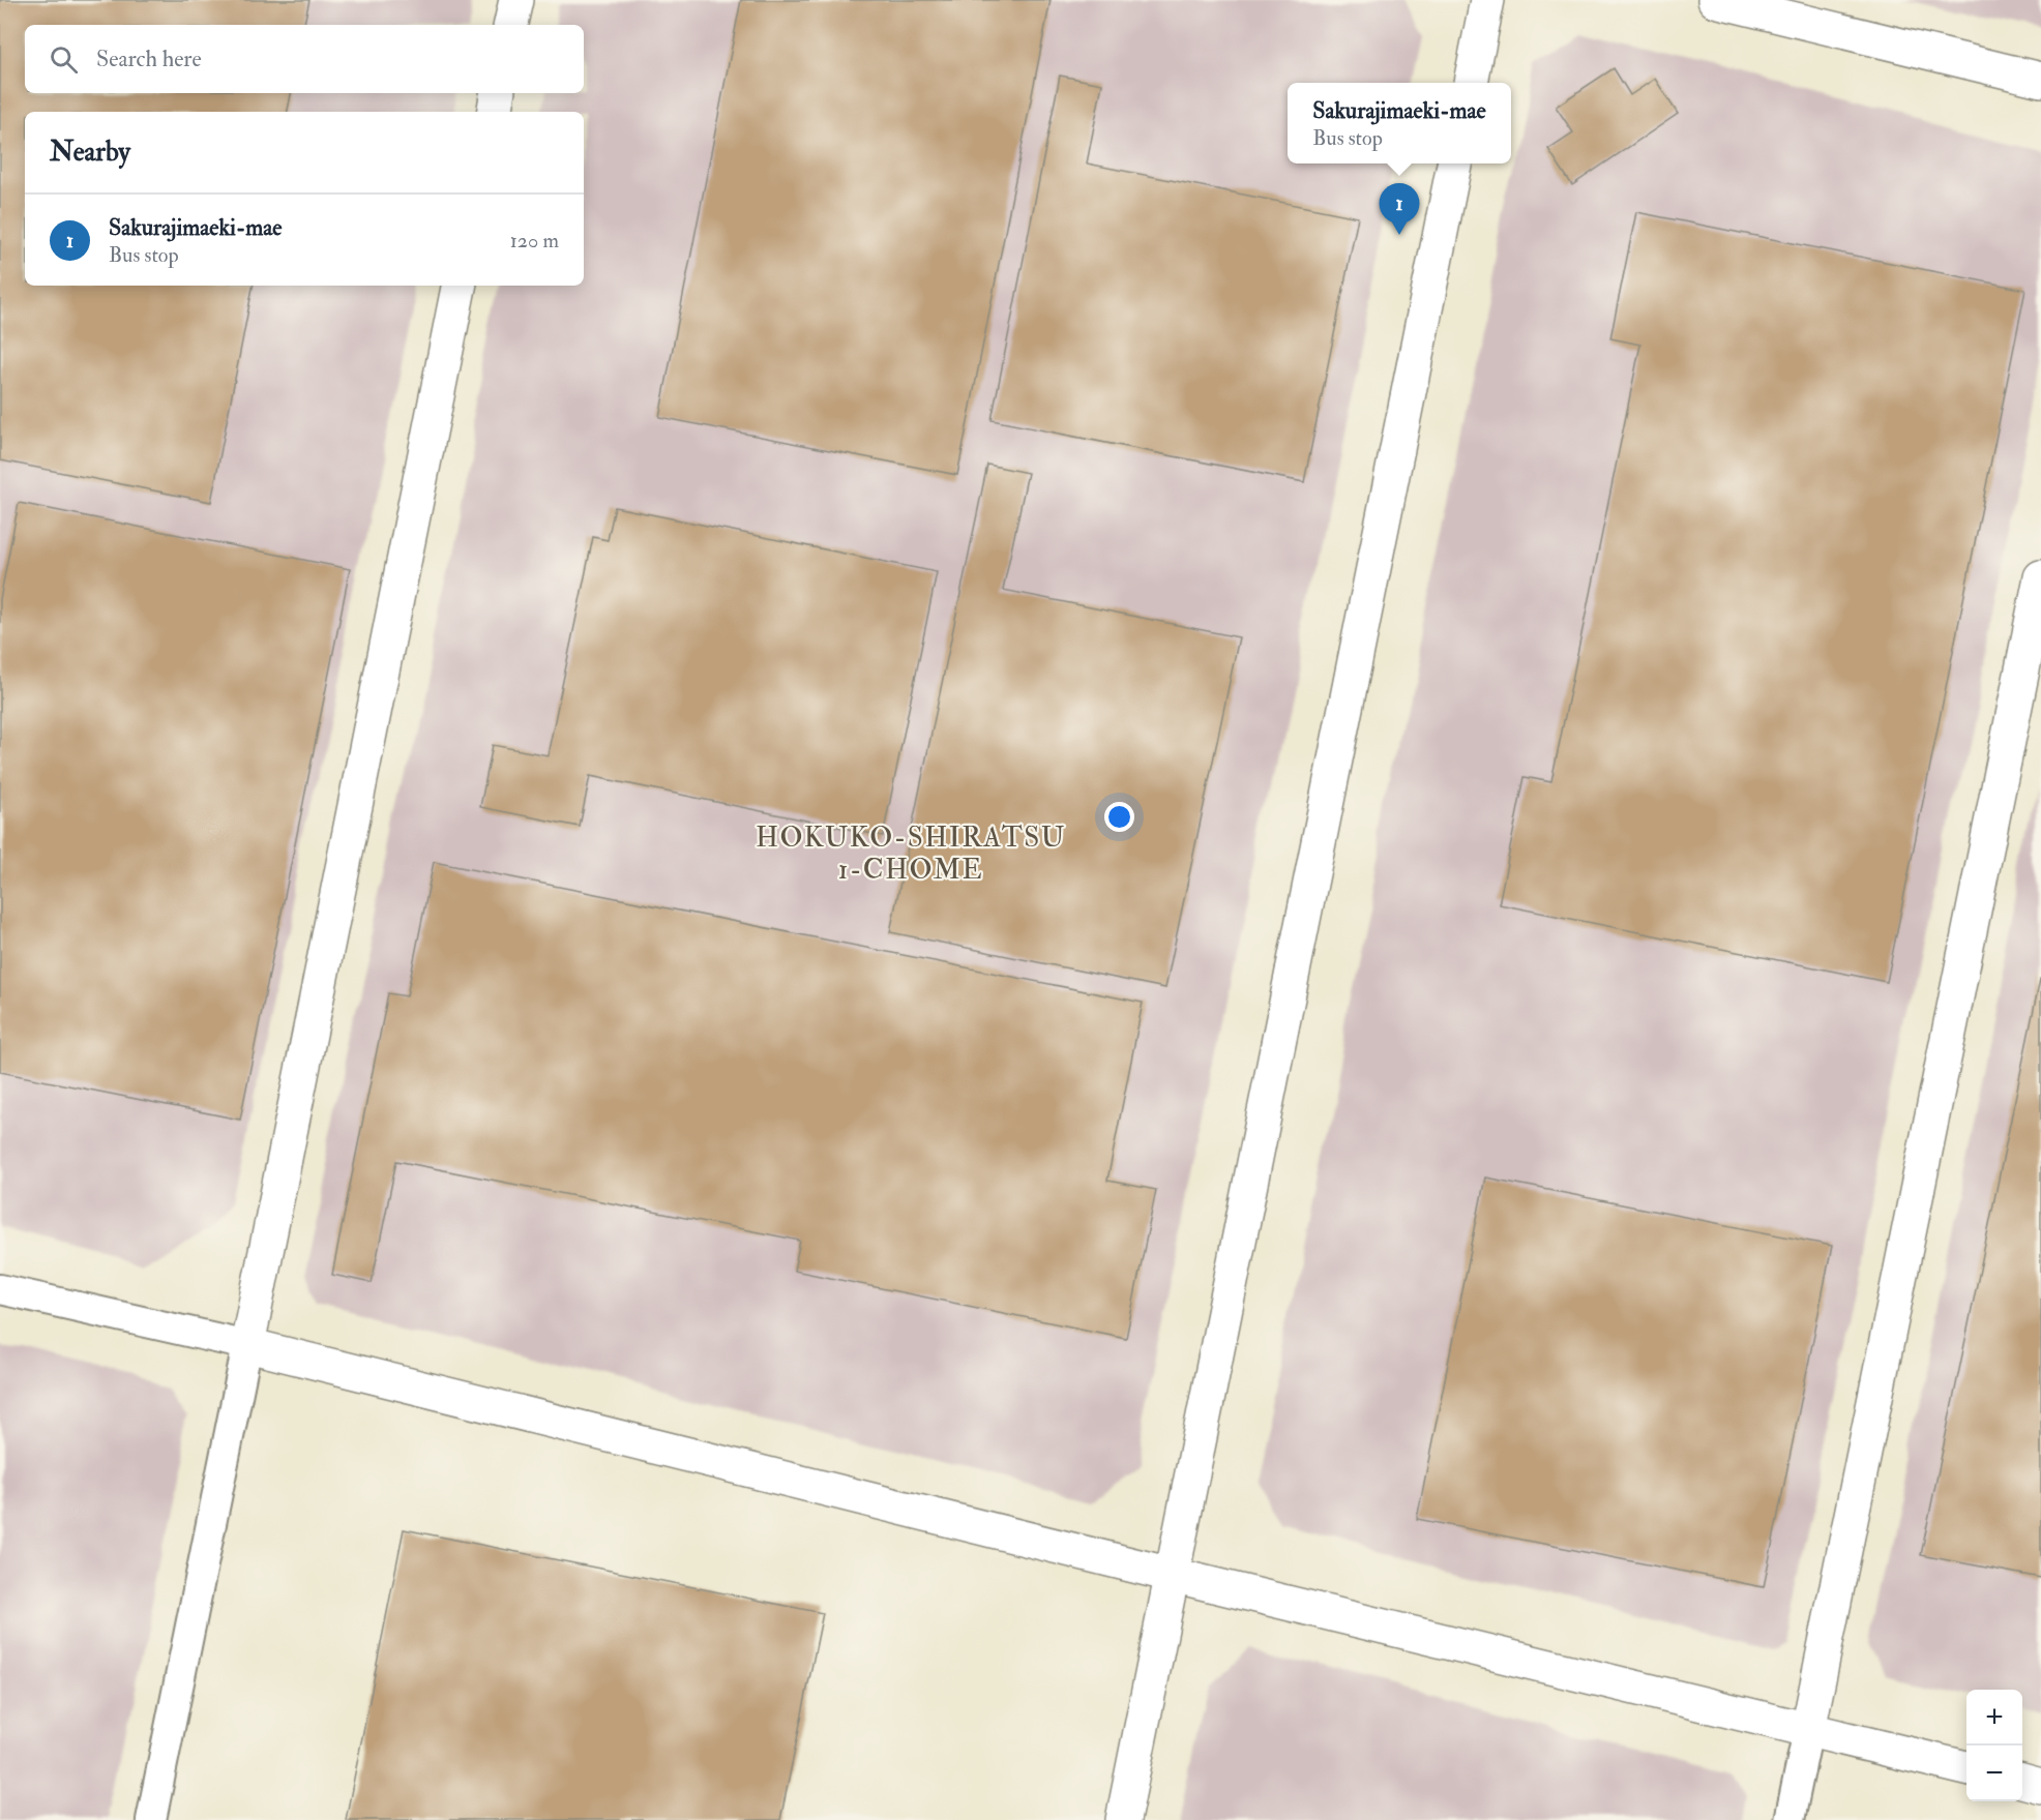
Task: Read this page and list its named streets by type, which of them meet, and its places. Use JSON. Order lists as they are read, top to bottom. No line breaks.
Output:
{"districts":["HOKUKO-SHIRATSU 1-CHOME"],"page":{"search":"Search here","popup":["Sakurajimaeki-mae","Bus stop"],"heading":"Nearby","pins":"1","list":[{"mark":"1","name":"Sakurajimaeki-mae","note":"Bus stop","value":"120 m"}],"map_buttons":["+","−"]}}
